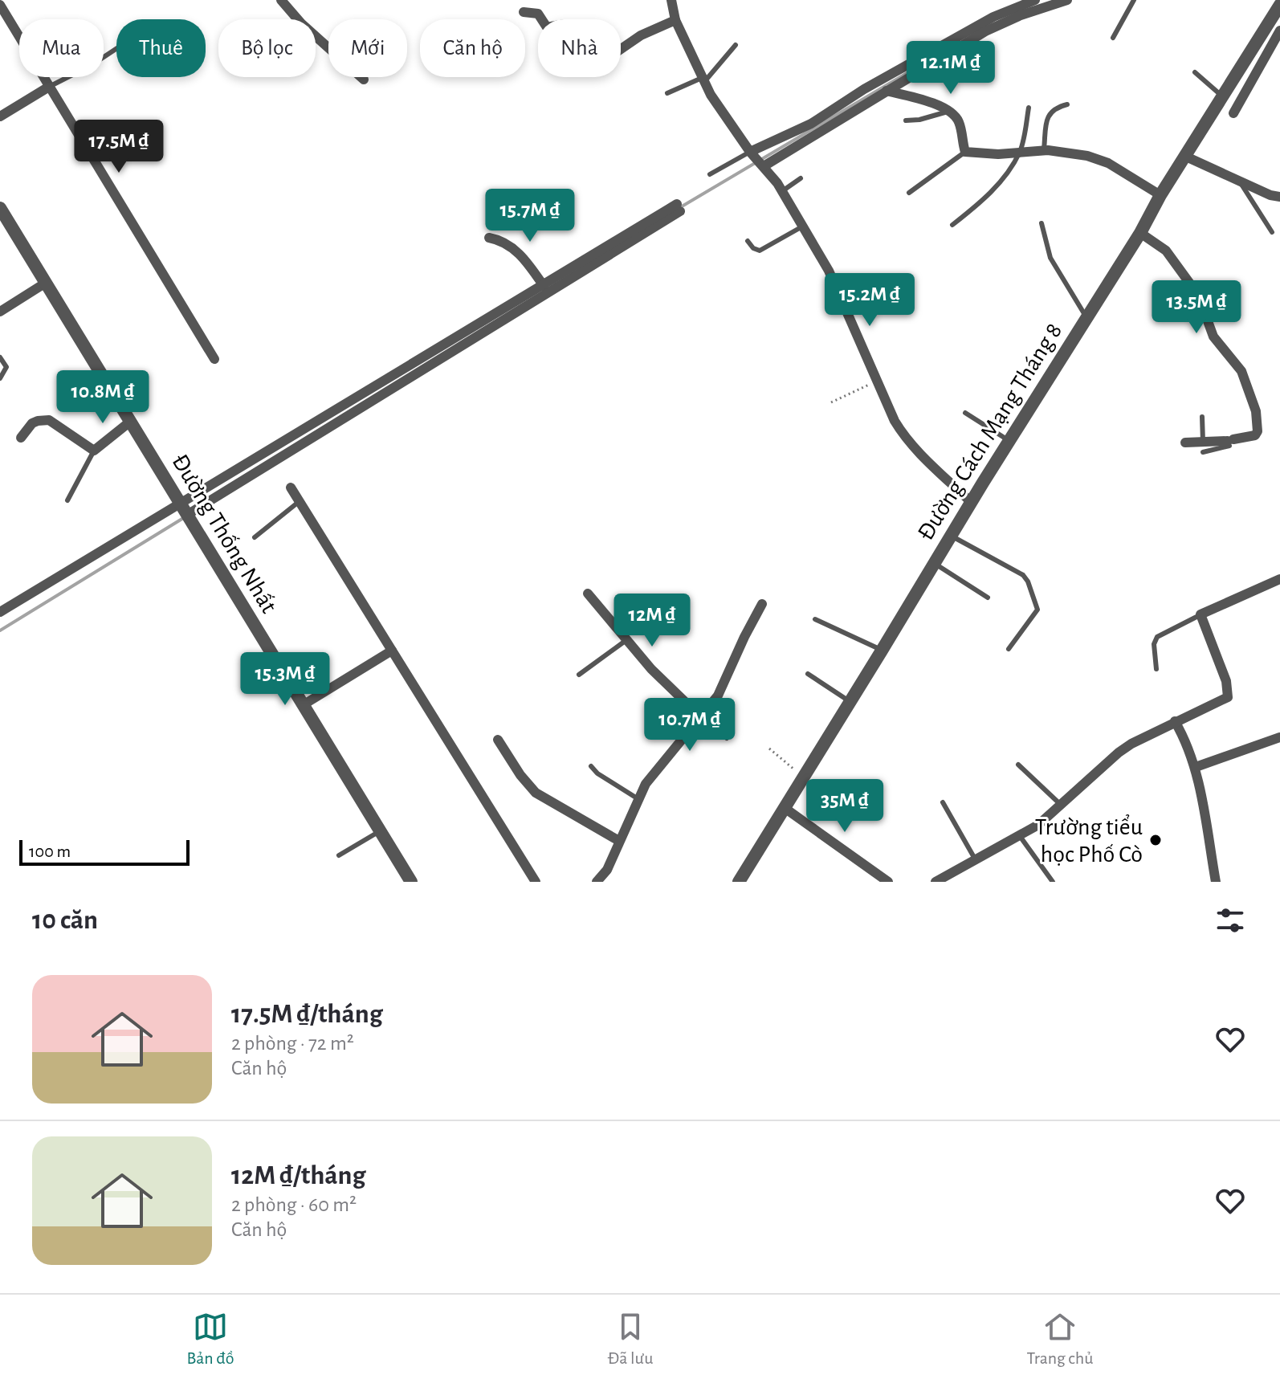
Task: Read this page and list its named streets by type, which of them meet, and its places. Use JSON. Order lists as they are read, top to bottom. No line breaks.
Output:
{"streets":{"street":["Đường Cách Mạng Tháng 8","Đường Thống Nhất"]},"places":["Trường tiểu học Phố Cò"],"scale_bar":"100 m","page":{"chip":["Mua","Thuê","Bộ lọc","Mới","Căn hộ","Nhà"],"price":["12.1M ₫","17.5M ₫","15.7M ₫","15.2M ₫","13.5M ₫","10.8M ₫","12M ₫","15.3M ₫","10.7M ₫","35M ₫"],"scale":"100 m","heading":"10 căn","list":[{"name":"17.5M ₫/tháng","note":"2 phòng · 72 m² · Căn hộ"},{"name":"12M ₫/tháng","note":"2 phòng · 60 m² · Căn hộ"}],"tabs":["Bản đồ","Đã lưu","Trang chủ"]}}
